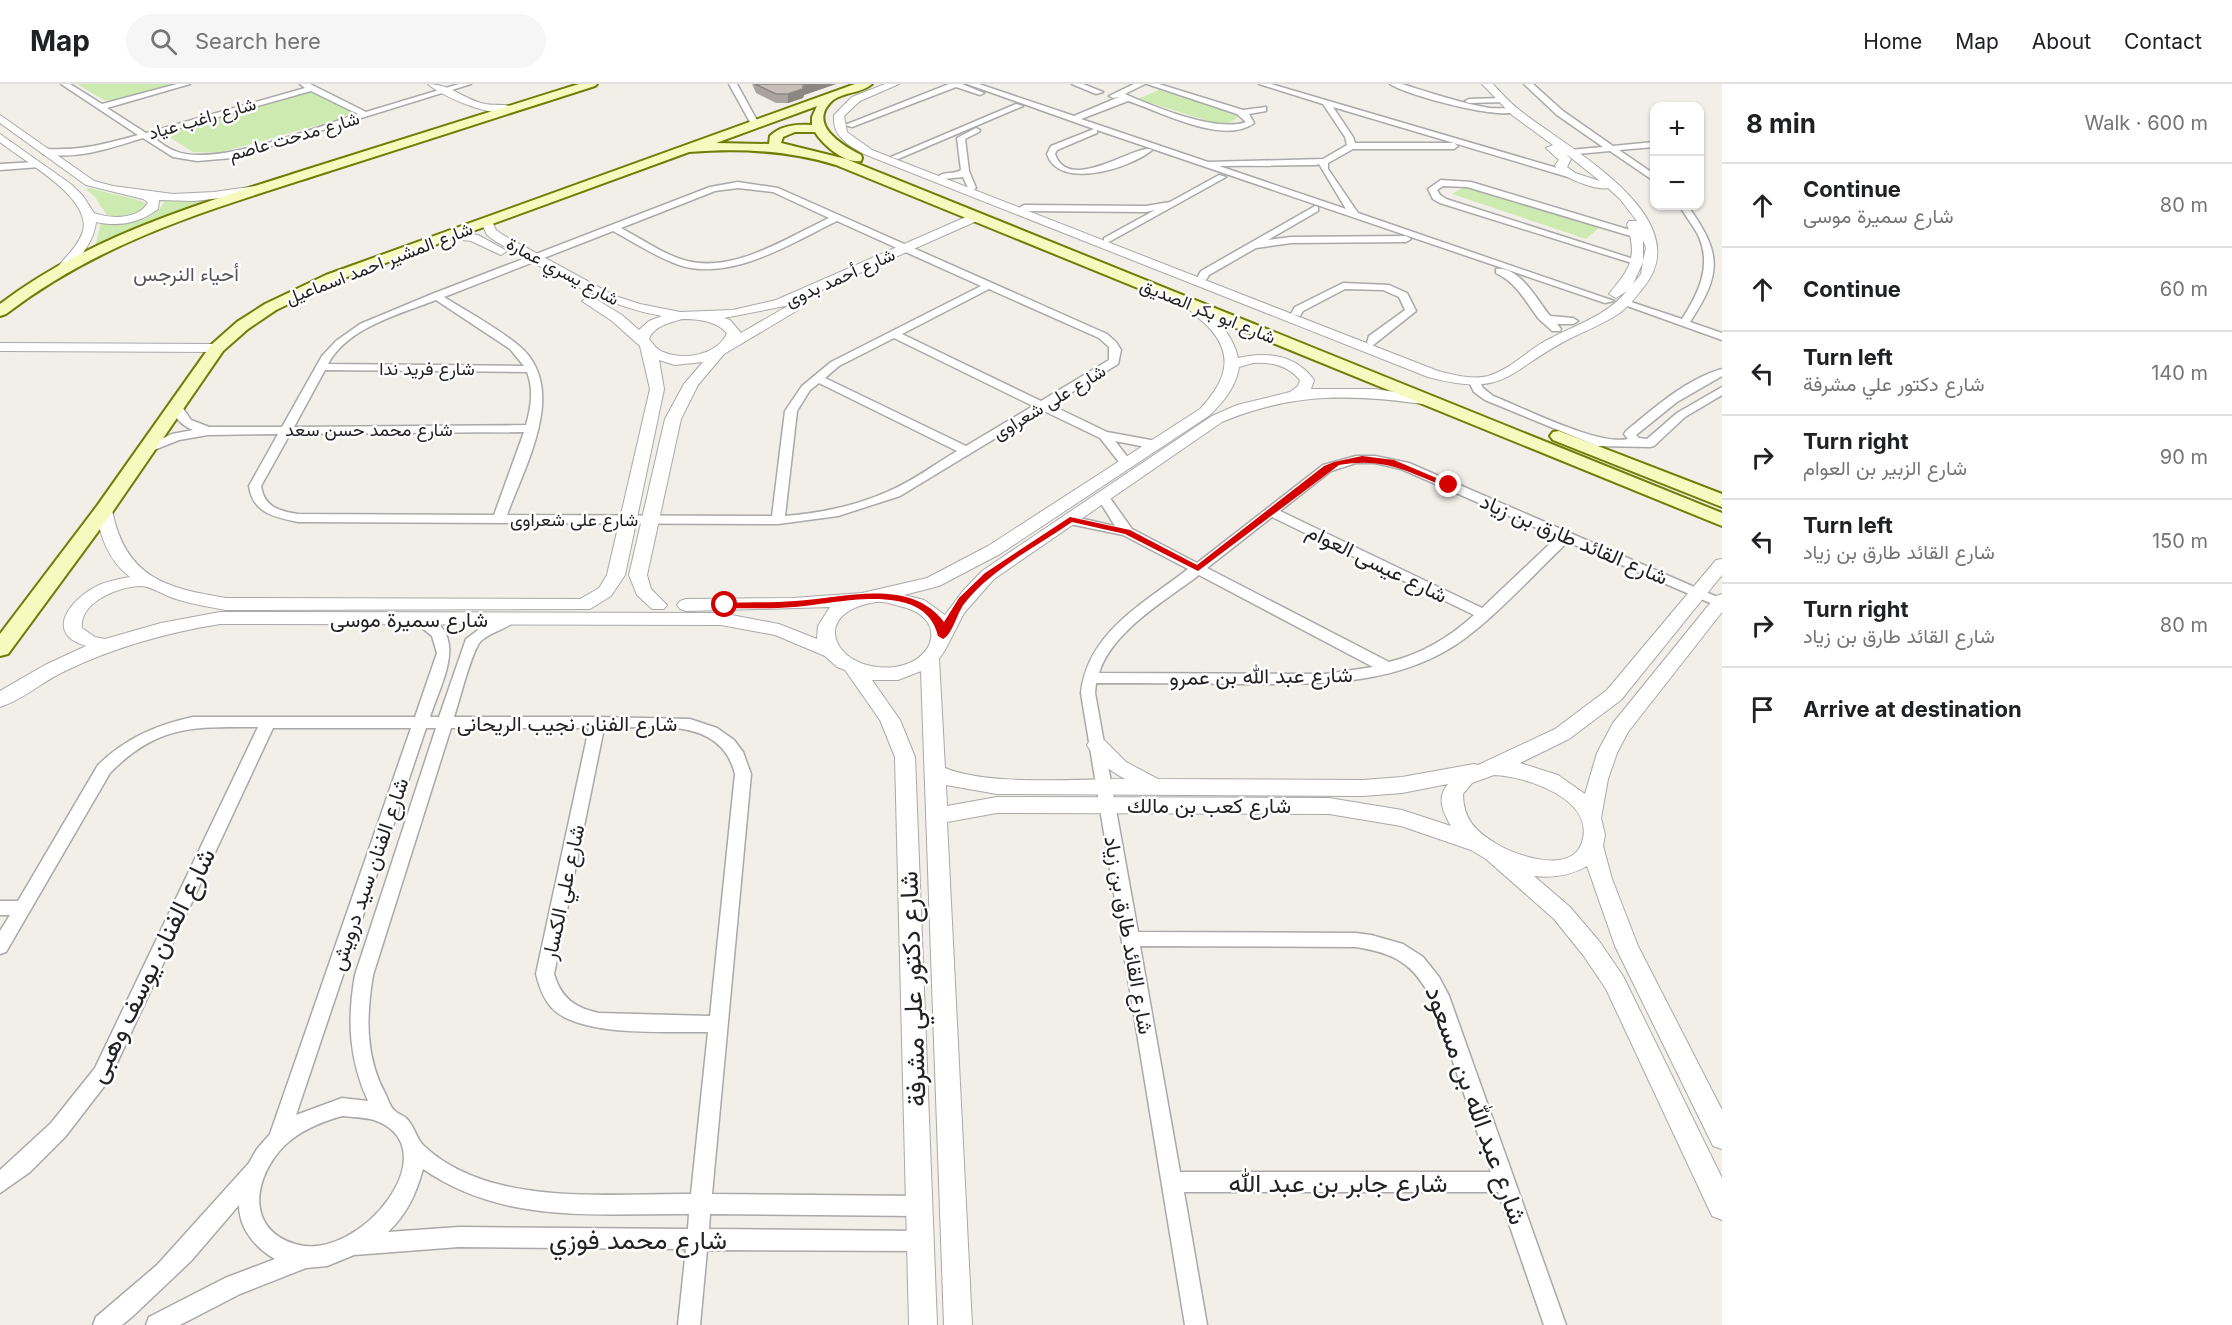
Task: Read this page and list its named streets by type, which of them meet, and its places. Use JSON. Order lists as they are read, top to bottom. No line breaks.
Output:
{"streets":{"main road":["شارع المشير احمد اسماعيل","شارع ابو بكر الصديق"],"street":["شارع راغب عياد","شارع مدحت عاصم","شارع يسري عمارة","شارع أحمد بدوى","شارع فريد ندا","شارع على شعراوى","شارع محمد حسن سعد","شارع القائد طارق بن زياد","شارع عيسى العوام","شارع سميرة موسى","شارع عبد الله بن عمرو","شارع الفنان نجيب الريحانى","شارع كعب بن مالك","شارع الفنان سيد درويش","شارع علي الكسار","شارع الفنان يوسف وهبى","شارع دكتور علي مشرفة","شارع عبد الله بن مسعود","شارع جابر بن عبد الله","شارع محمد فوزي"]},"crossings":[["شارع راغب عياد","شارع مدحت عاصم"],["شارع المشير احمد اسماعيل","شارع يسري عمارة"],["شارع المشير احمد اسماعيل","شارع ابو بكر الصديق"],["شارع المشير احمد اسماعيل","شارع محمد حسن سعد"],["شارع المشير احمد اسماعيل","شارع سميرة موسى"],["شارع يسري عمارة","شارع أحمد بدوى"],["شارع يسري عمارة","شارع على شعراوى"],["شارع أحمد بدوى","شارع ابو بكر الصديق"],["شارع أحمد بدوى","شارع على شعراوى"],["شارع أحمد بدوى","شارع سميرة موسى"],["شارع فريد ندا","شارع على شعراوى"],["شارع على شعراوى","شارع محمد حسن سعد"],["شارع القائد طارق بن زياد","شارع عيسى العوام"],["شارع القائد طارق بن زياد","شارع عبد الله بن عمرو"],["شارع القائد طارق بن زياد","شارع كعب بن مالك"],["شارع القائد طارق بن زياد","شارع عبد الله بن مسعود"],["شارع القائد طارق بن زياد","شارع جابر بن عبد الله"],["شارع عيسى العوام","شارع عبد الله بن عمرو"],["شارع سميرة موسى","شارع الفنان سيد درويش"],["شارع سميرة موسى","شارع دكتور علي مشرفة"],["شارع الفنان نجيب الريحانى","شارع الفنان سيد درويش"],["شارع الفنان نجيب الريحانى","شارع علي الكسار"],["شارع الفنان نجيب الريحانى","شارع الفنان يوسف وهبى"],["شارع الفنان نجيب الريحانى","شارع محمد فوزي"],["شارع كعب بن مالك","شارع دكتور علي مشرفة"],["شارع الفنان سيد درويش","شارع محمد فوزي"],["شارع دكتور علي مشرفة","شارع محمد فوزي"],["شارع عبد الله بن مسعود","شارع جابر بن عبد الله"]],"districts":["أحياء النرجس"],"page":{"header":"Map","search":"Search here","nav":["Home","Map","About","Contact"],"heading":["8 min","Walk · 600 m"],"map_buttons":["+","−"],"list":[["Continue","شارع سميرة موسى","80 m"],["Continue","60 m"],["Turn left","شارع دكتور علي مشرفة","140 m"],["Turn right","شارع الزبير بن العوام","90 m"],["Turn left","شارع القائد طارق بن زياد","150 m"],["Turn right","شارع القائد طارق بن زياد","80 m"],"Arrive at destination"]}}
